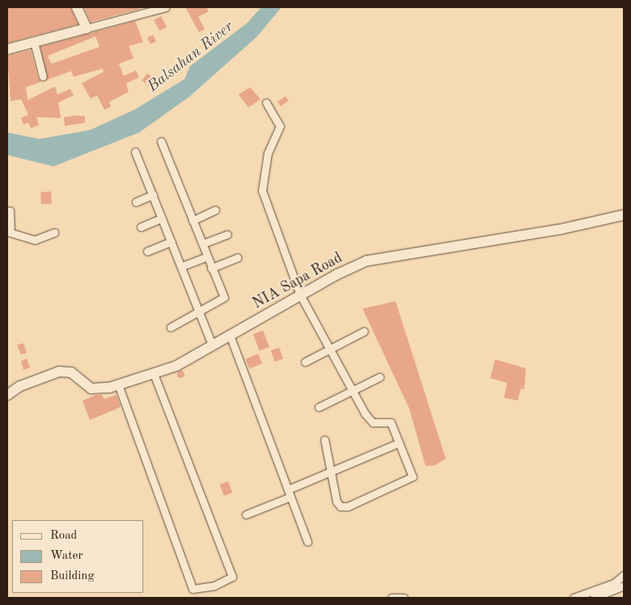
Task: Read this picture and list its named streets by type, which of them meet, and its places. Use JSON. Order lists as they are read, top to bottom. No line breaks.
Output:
{"streets":{"street":["NIA Sapa Road"]},"water":["Balsahan River"],"legend":["Road","Water","Building"]}
